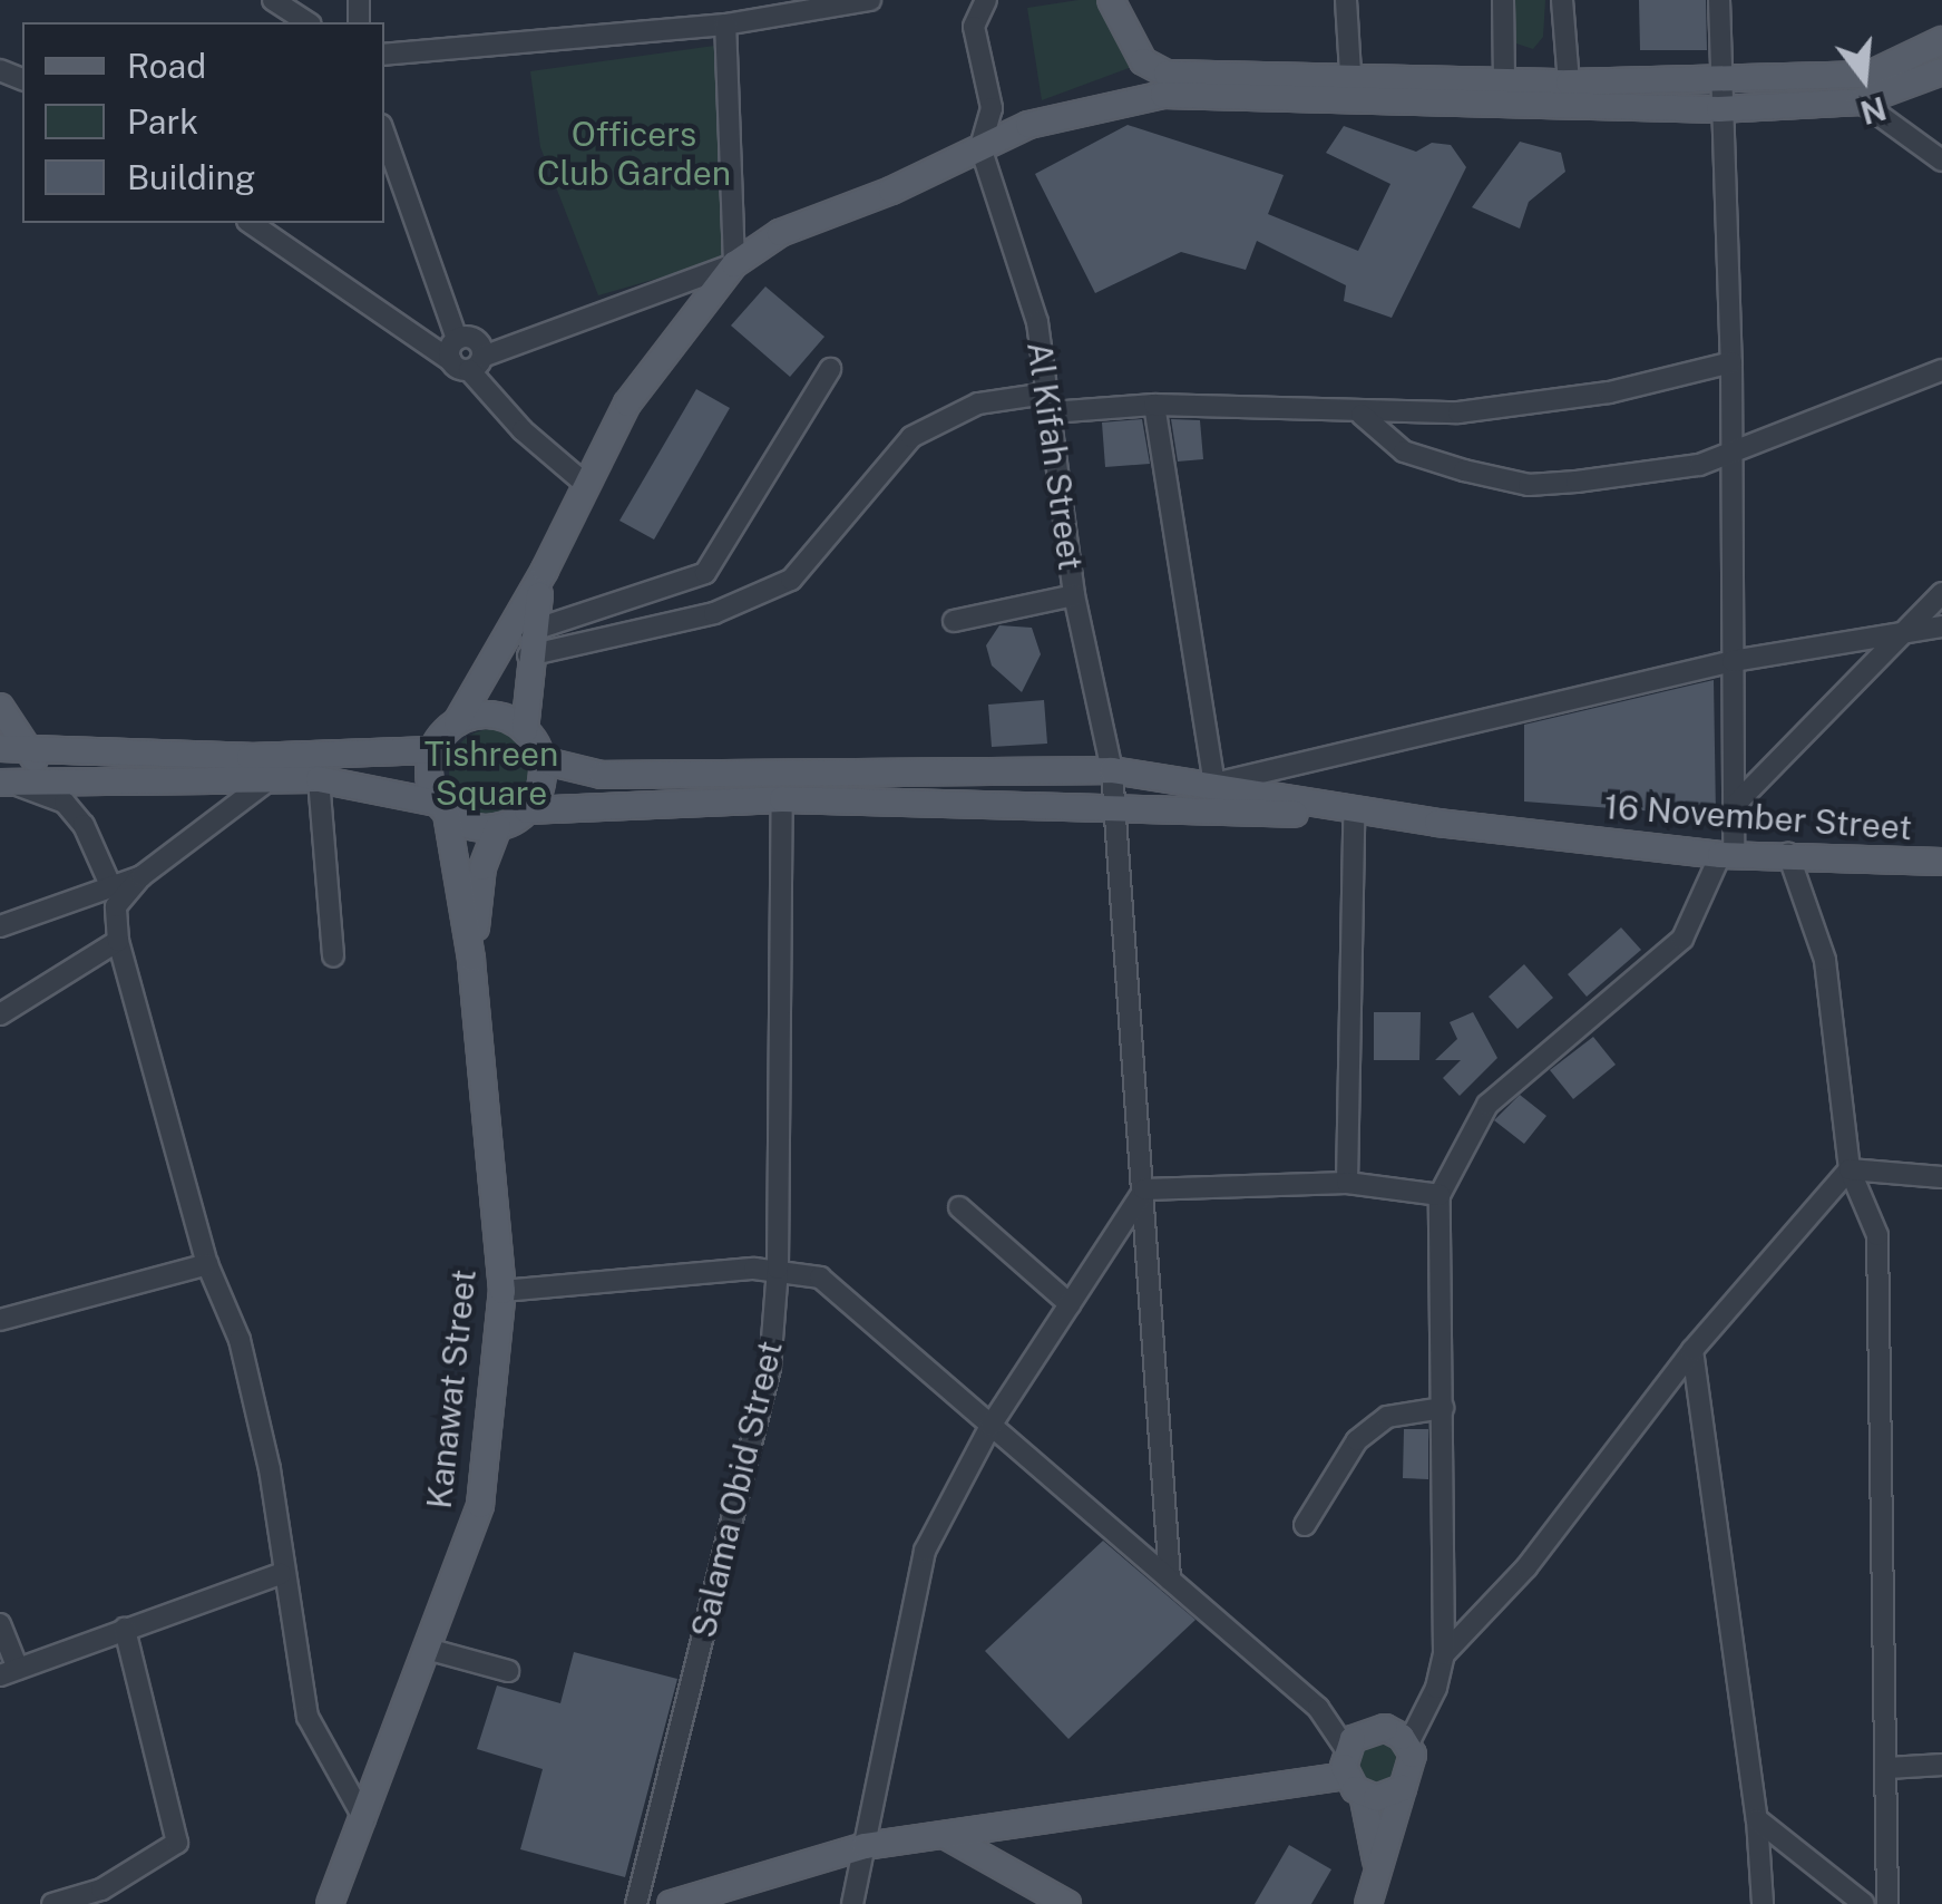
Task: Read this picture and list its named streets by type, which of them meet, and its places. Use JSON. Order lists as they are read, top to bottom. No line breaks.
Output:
{"streets":{"main road":["16 November Street","Kanawat Street"],"street":["Al Kifah Street","Salama Obid Street"]},"parks":["Officers Club Garden","Tishreen Square"],"legend":["Road","Park","Building"],"north":"bottom"}
